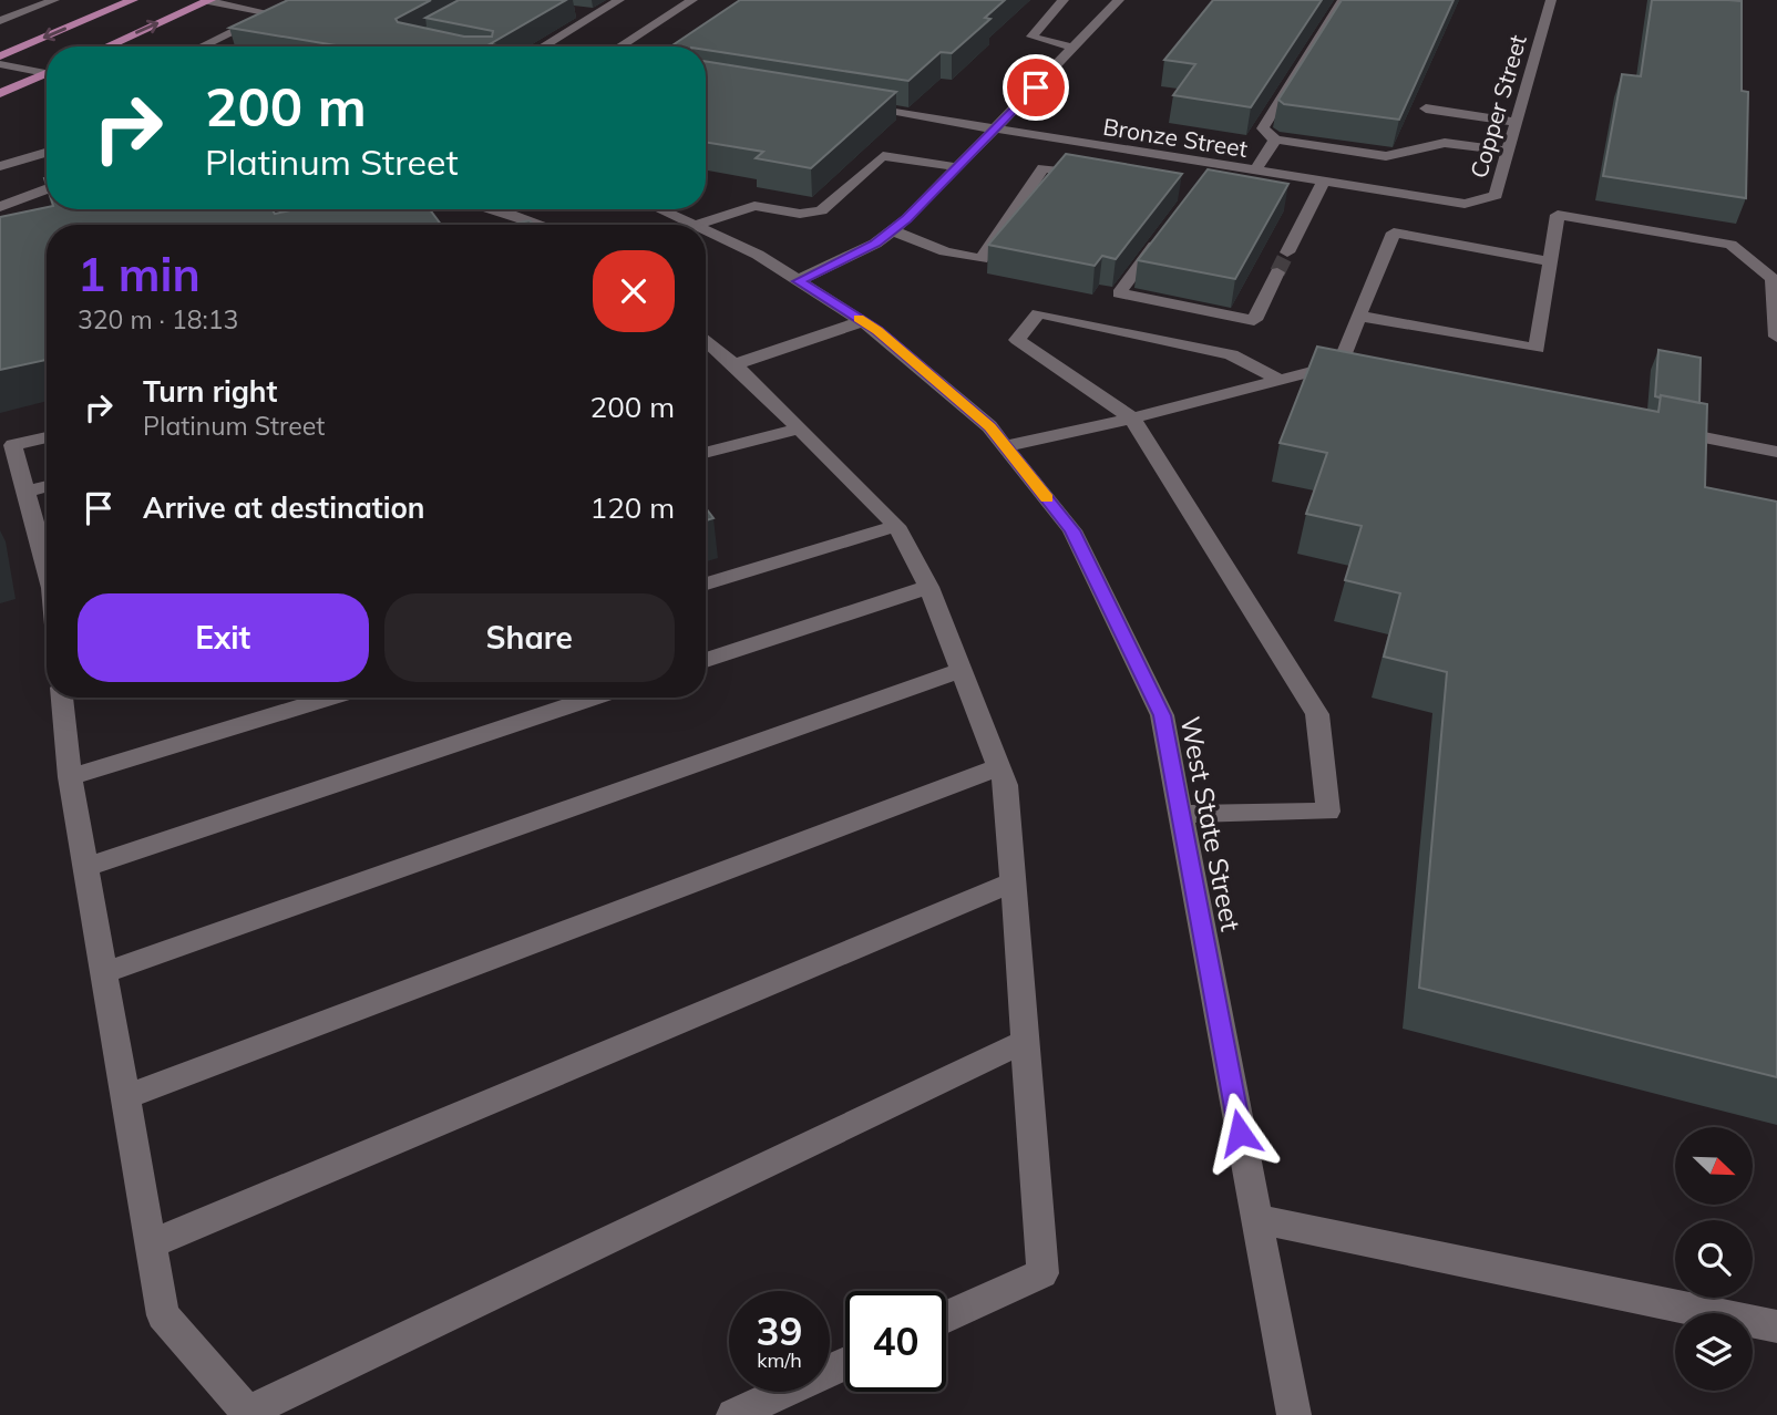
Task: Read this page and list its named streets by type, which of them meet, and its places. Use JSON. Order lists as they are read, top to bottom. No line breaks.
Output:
{"streets":{"street":["Copper Street","Bronze Street","West State Street"]},"crossings":[["Copper Street","Bronze Street"]],"north":"bottom right","page":{"turn":["200 m","Platinum Street"],"heading":["1 min","320 m · 18:13"],"list":[{"name":"Turn right","note":"Platinum Street","value":"200 m"},{"name":"Arrive at destination","value":"120 m"}],"buttons":["Exit","Share"],"speed":"39 km/h","limit":"40"}}
